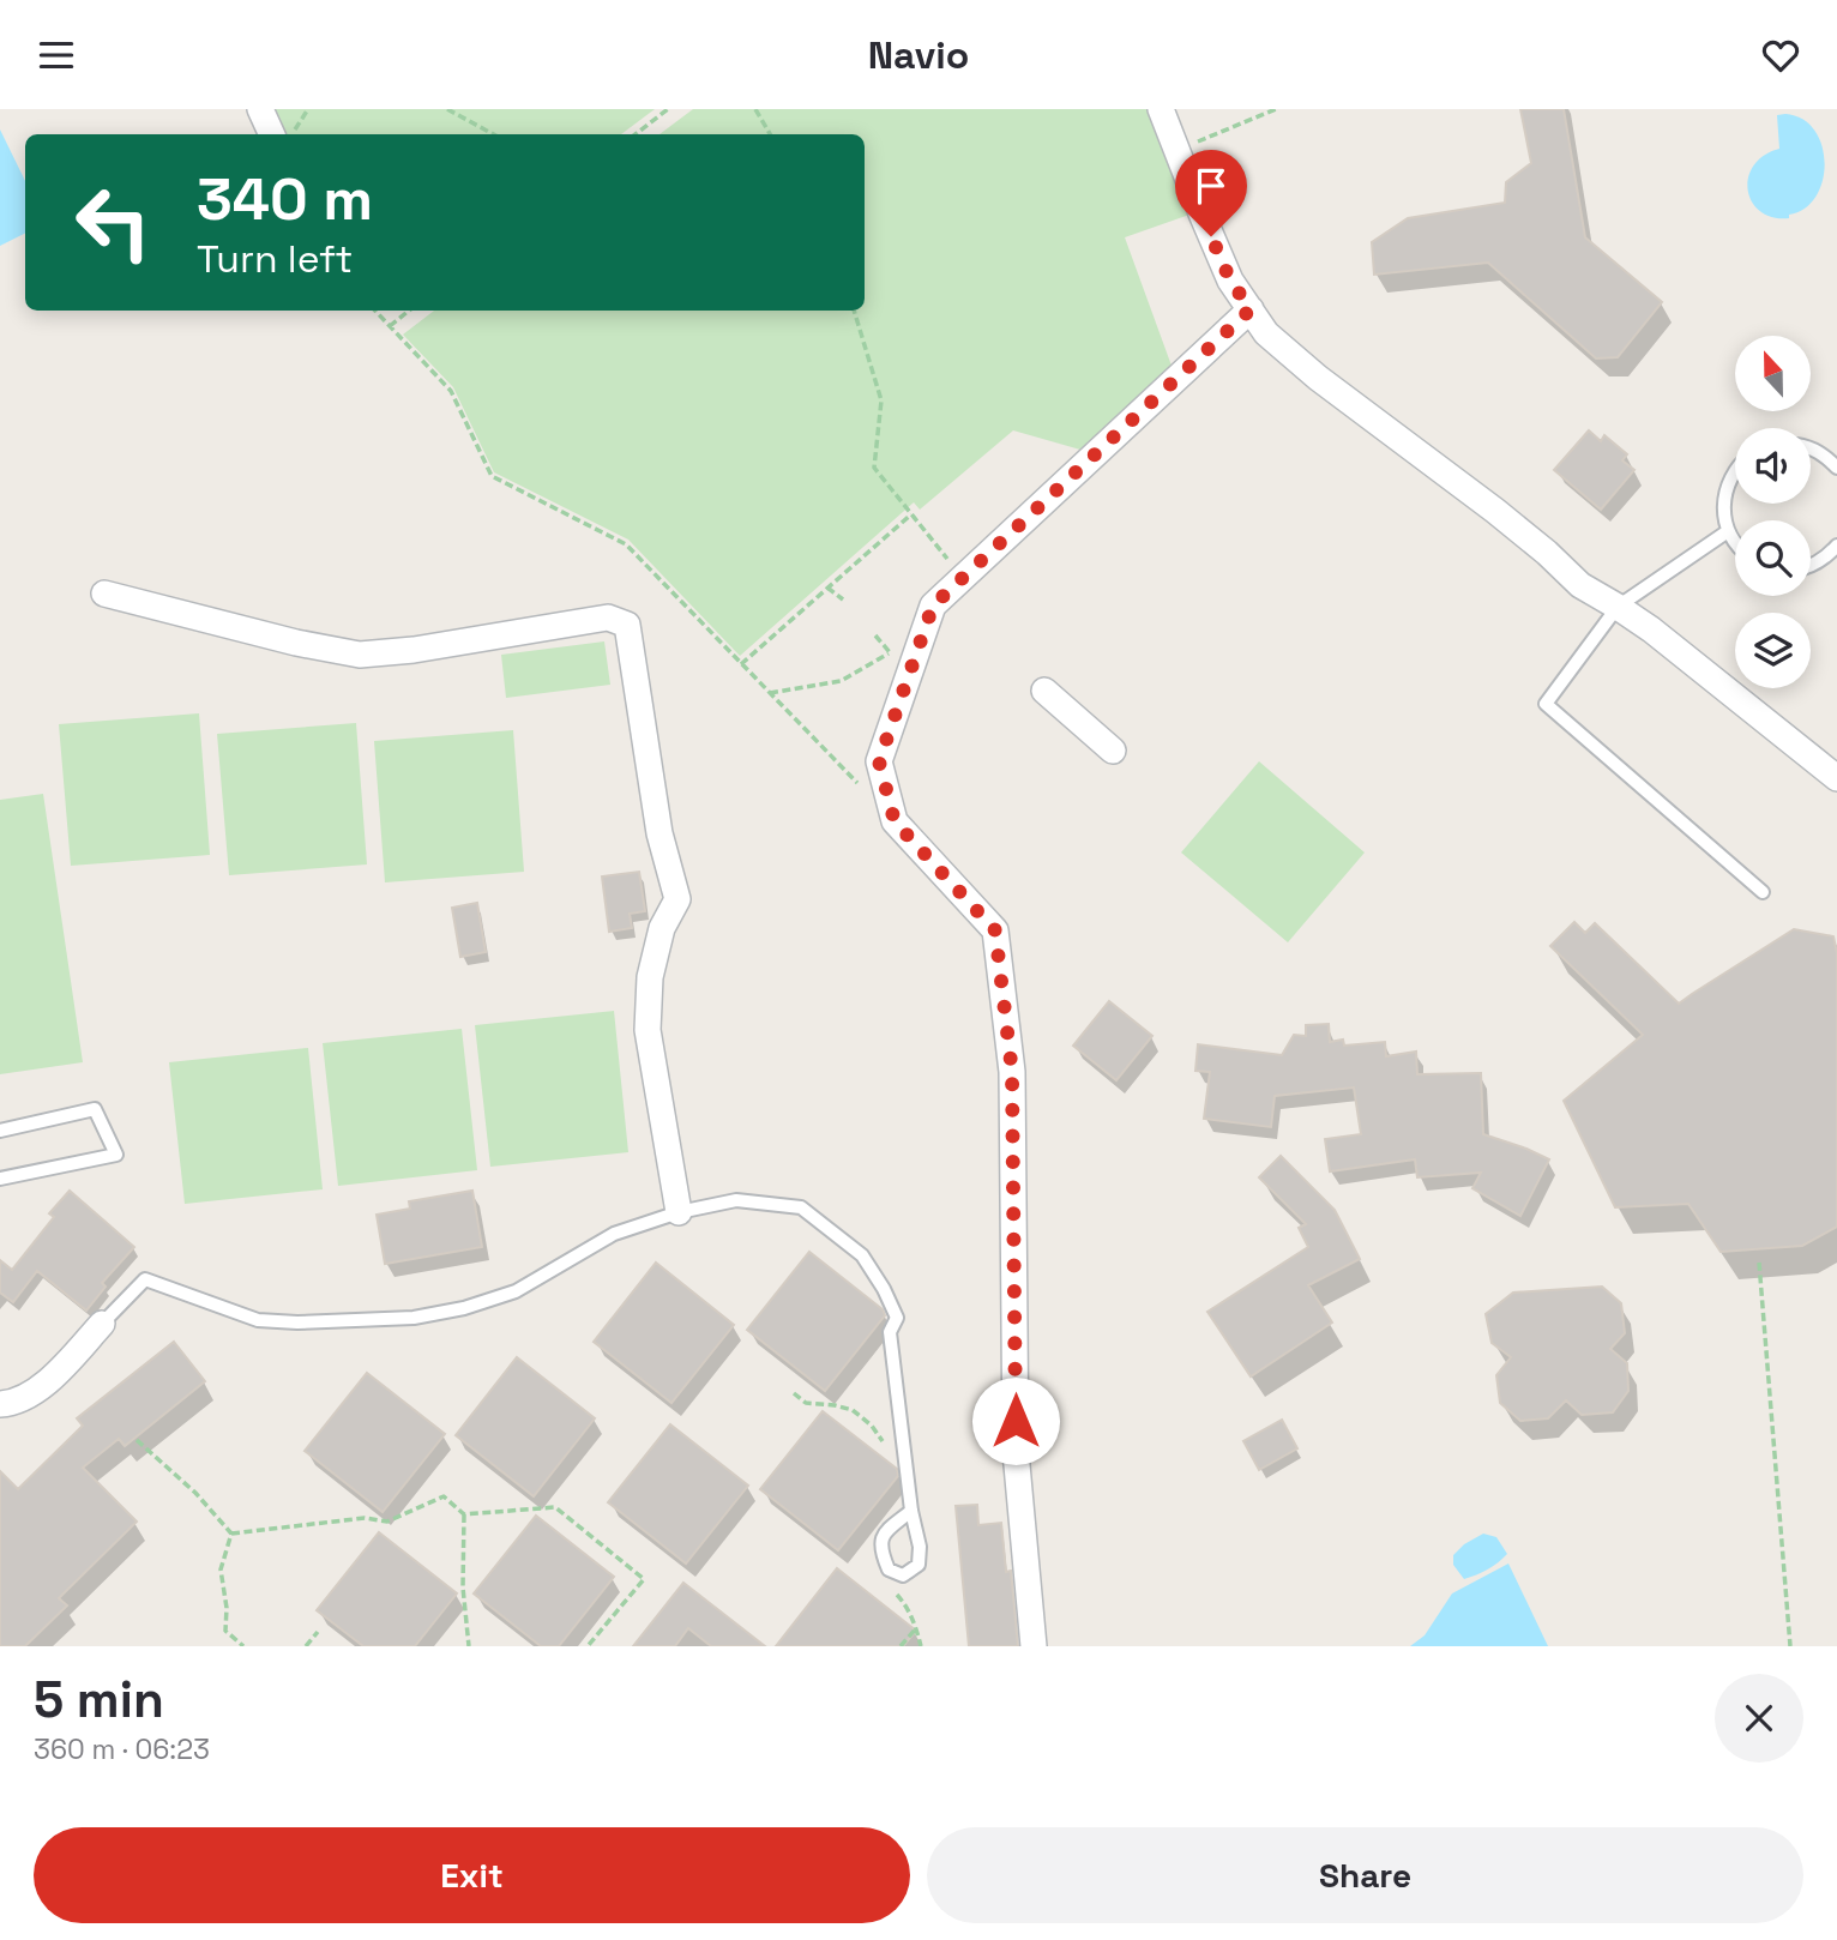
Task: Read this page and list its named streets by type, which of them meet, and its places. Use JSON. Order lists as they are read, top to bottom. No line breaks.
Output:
{"north":"top","page":{"header":"Navio","turn":["340 m","Turn left"],"heading":["5 min","360 m · 06:23"],"buttons":["Exit","Share"]}}
